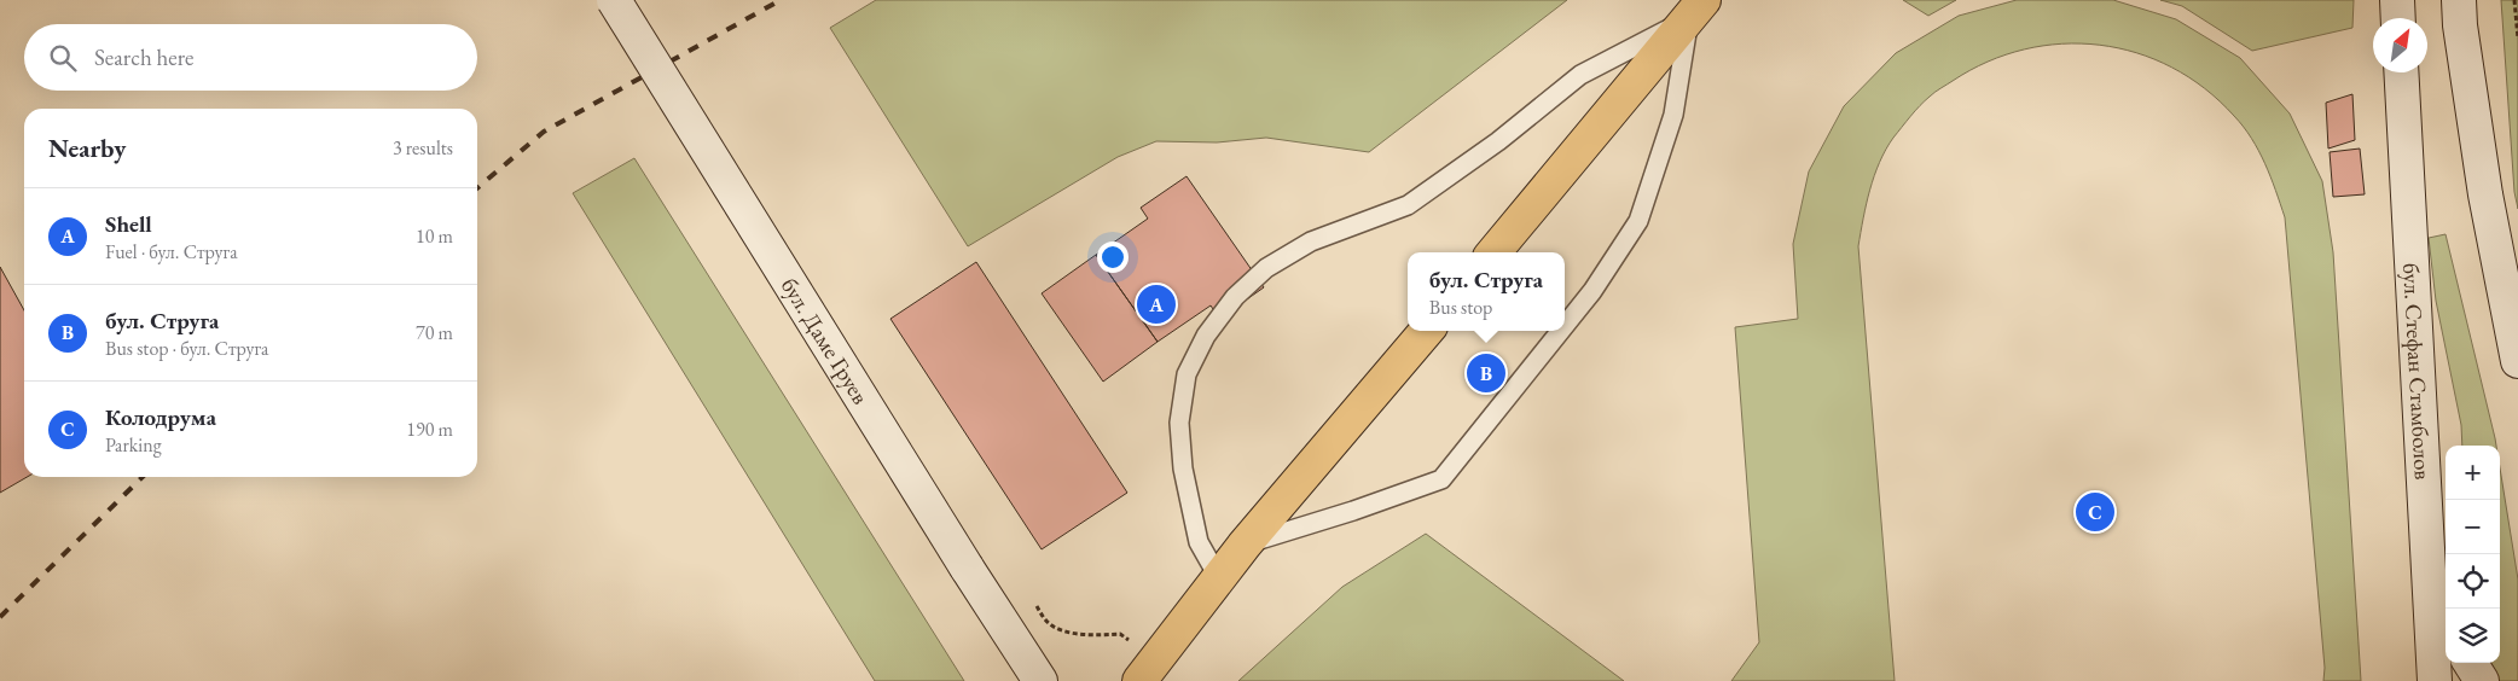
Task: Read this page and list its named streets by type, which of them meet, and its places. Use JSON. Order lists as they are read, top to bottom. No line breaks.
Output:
{"streets":{"main road":["бул. Даме Груев","бул. Стефан Стамболов"]},"north":"top right","page":{"search":"Search here","heading":["Nearby","3 results"],"list":[{"mark":"A","name":"Shell","note":"Fuel · бул. Струга","value":"10 m"},{"mark":"B","name":"бул. Струга","note":"Bus stop · бул. Струга","value":"70 m"},{"mark":"C","name":"Колодрума","note":"Parking","value":"190 m"}],"popup":["бул. Струга","Bus stop"],"pins":["A","B","C"],"map_buttons":["+","−"]}}
